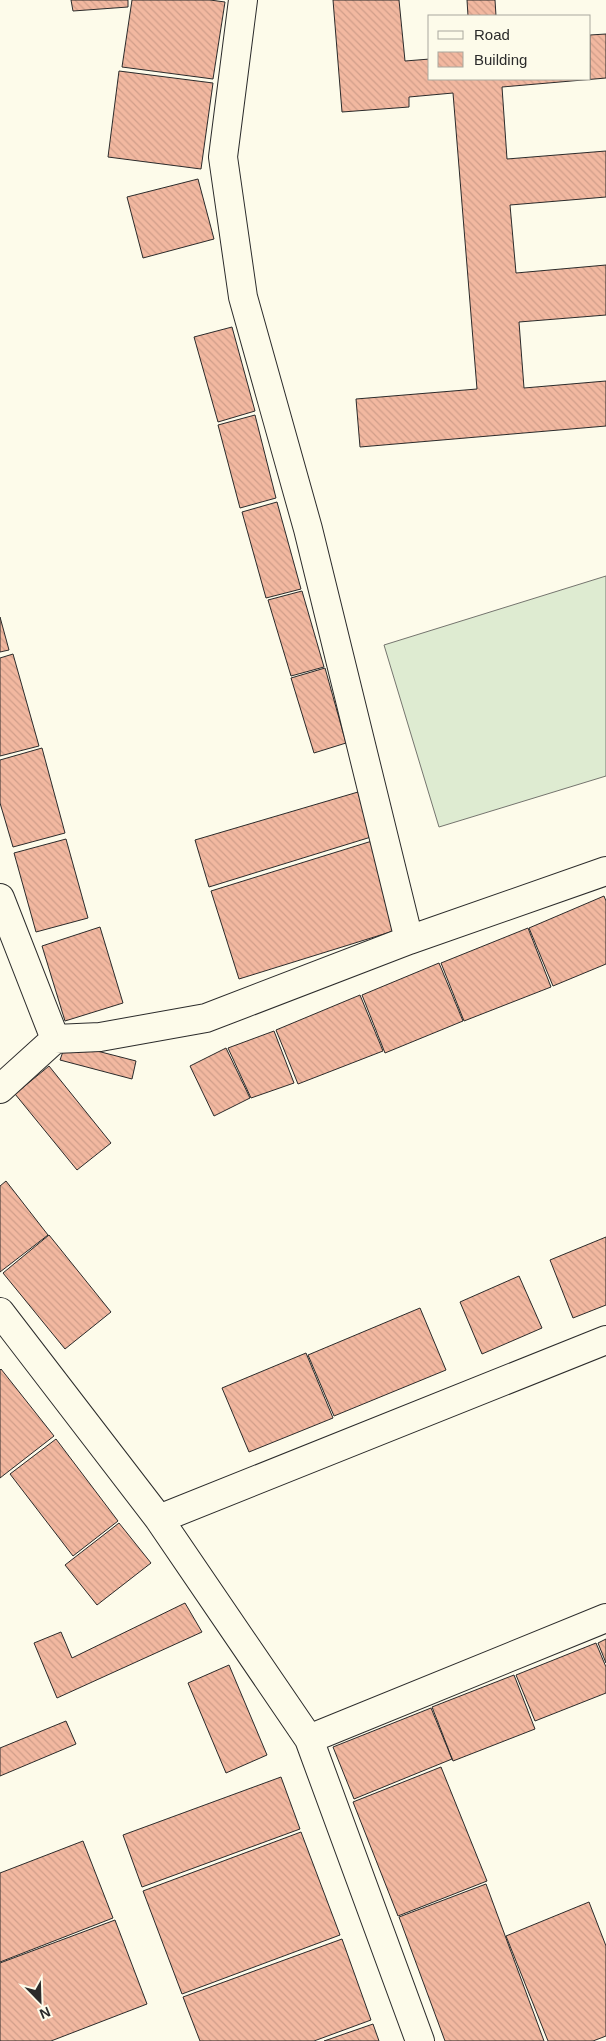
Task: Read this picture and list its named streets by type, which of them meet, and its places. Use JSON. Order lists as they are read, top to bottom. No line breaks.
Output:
{"legend":["Road","Building"],"north":"bottom right"}
